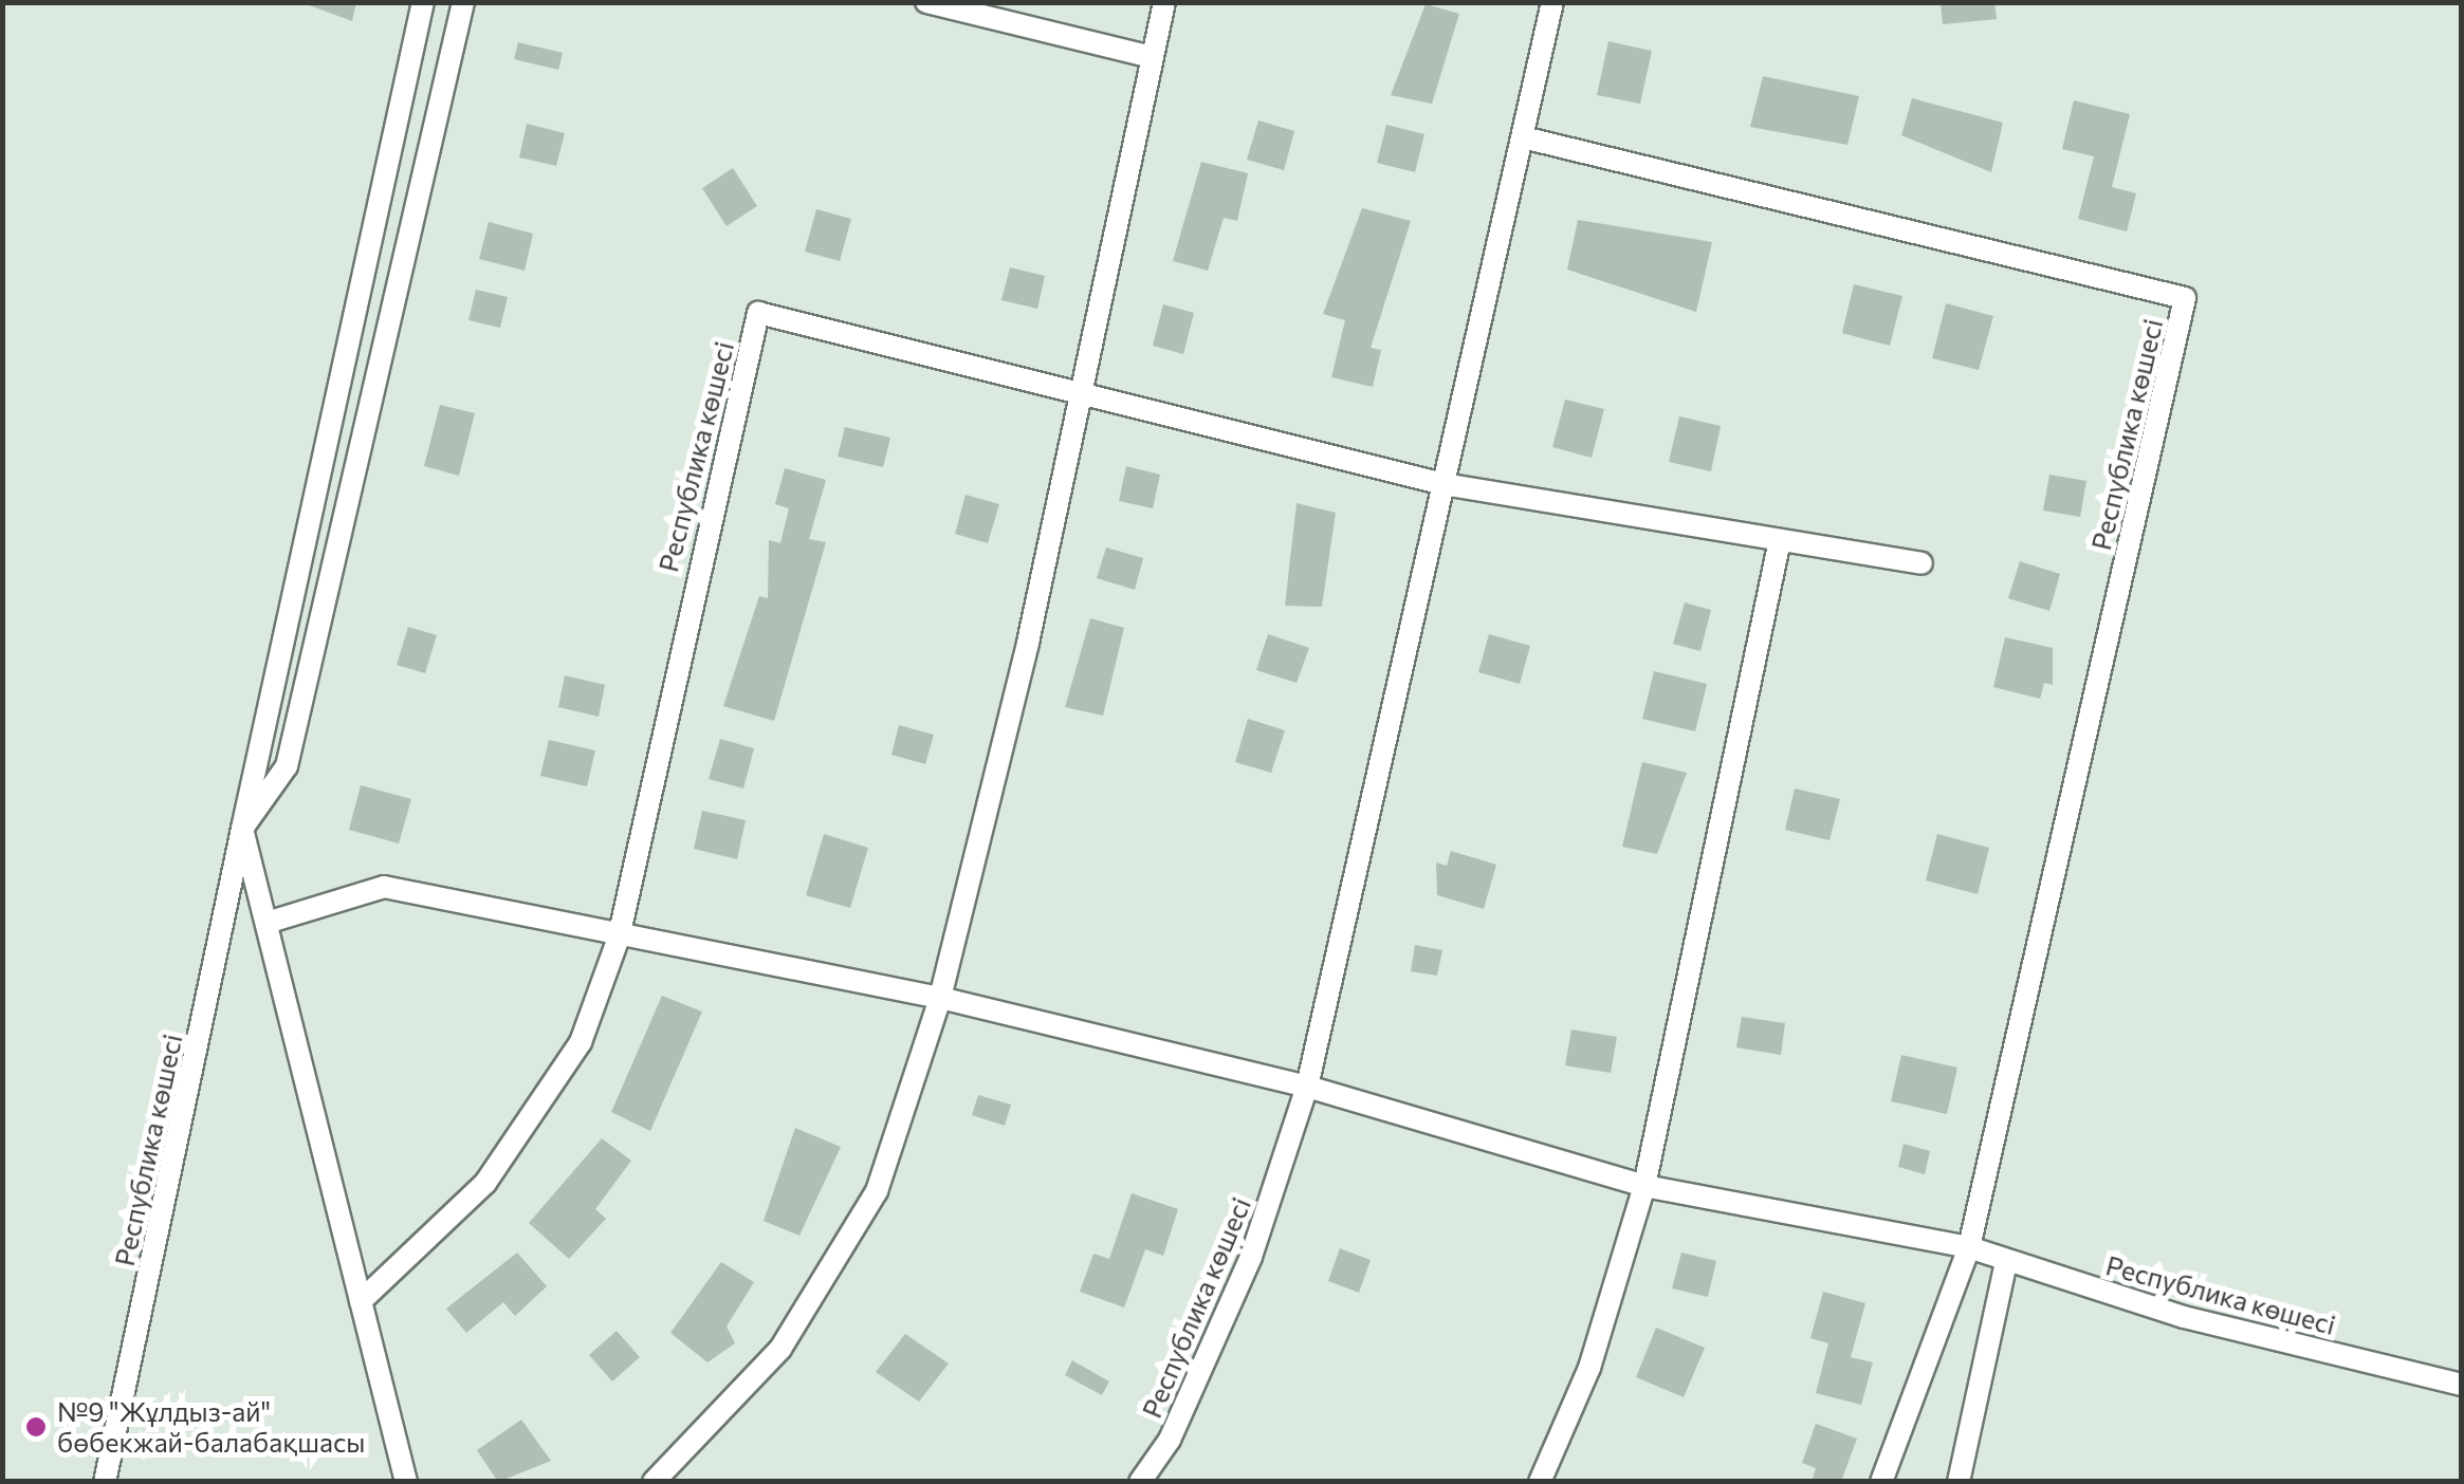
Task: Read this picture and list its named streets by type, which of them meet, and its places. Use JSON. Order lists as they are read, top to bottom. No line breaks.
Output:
{"streets":{"street":["Республика көшесі"]},"places":["№9 \"Жұлдыз-ай\" бөбекжай-балабақшасы"]}
